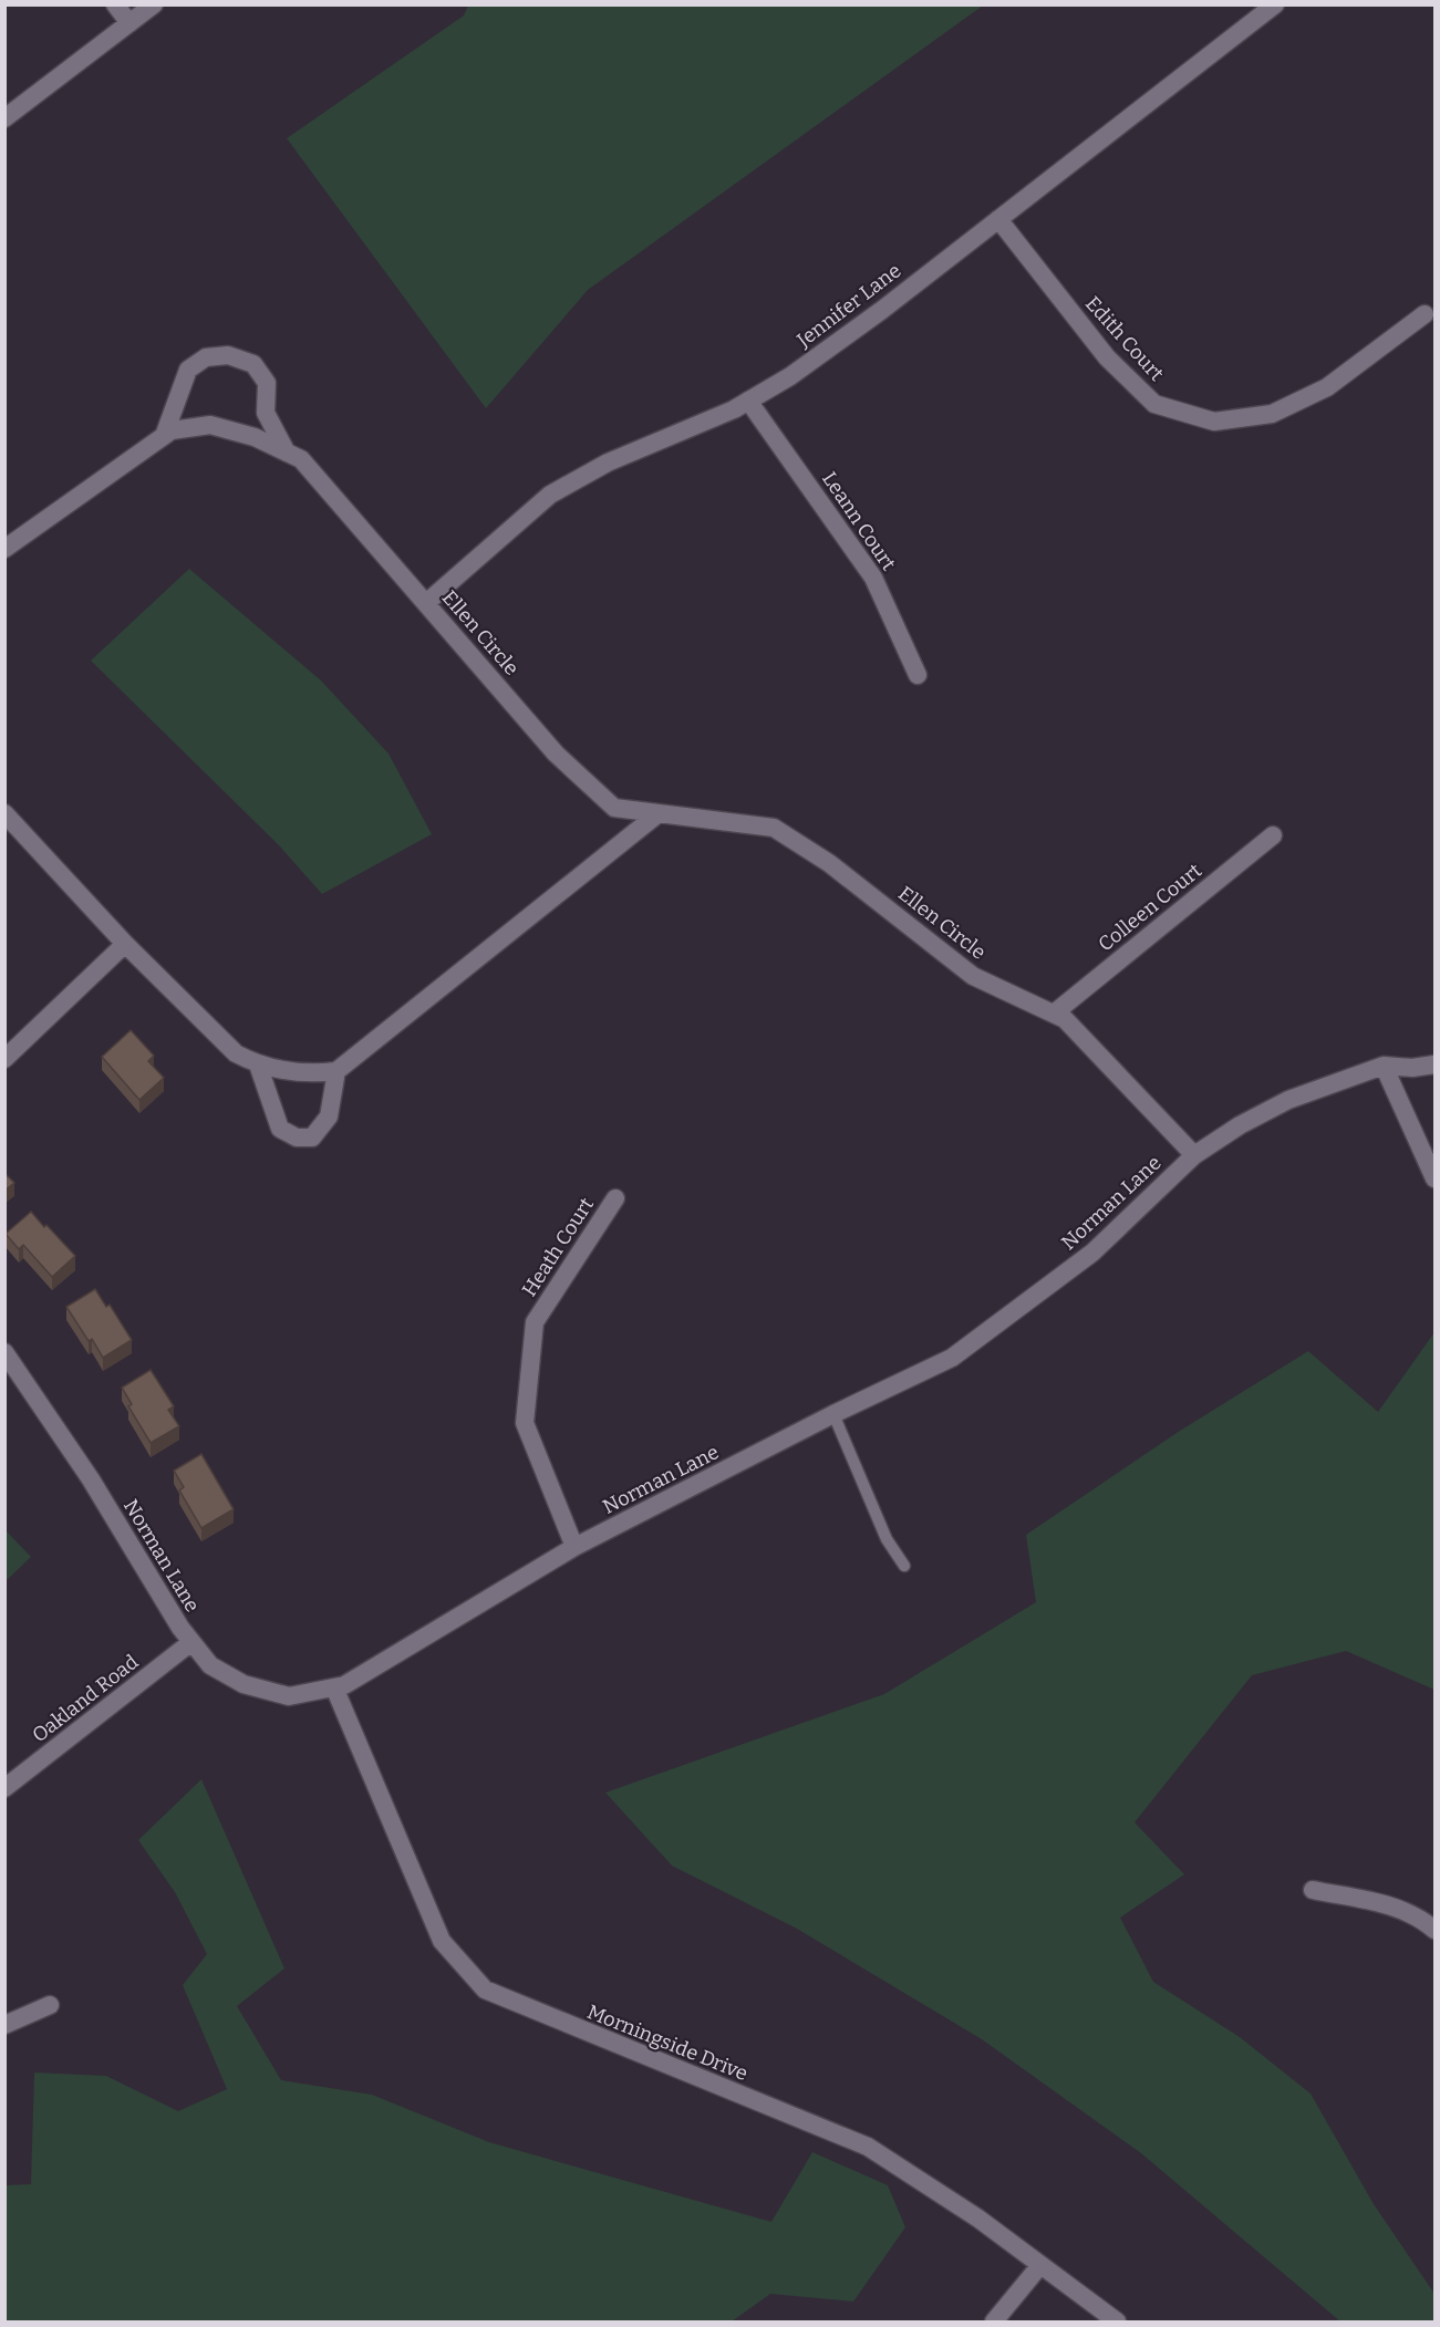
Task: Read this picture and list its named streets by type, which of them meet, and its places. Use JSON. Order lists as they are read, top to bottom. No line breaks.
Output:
{"streets":{"street":["Jennifer Lane","Edith Court","Leann Court","Ellen Circle","Colleen Court","Norman Lane","Heath Court","Oakland Road","Morningside Drive"]},"crossings":[["Jennifer Lane","Edith Court"],["Jennifer Lane","Leann Court"],["Jennifer Lane","Ellen Circle"],["Ellen Circle","Colleen Court"],["Ellen Circle","Norman Lane"],["Norman Lane","Heath Court"],["Norman Lane","Oakland Road"],["Norman Lane","Morningside Drive"]]}
